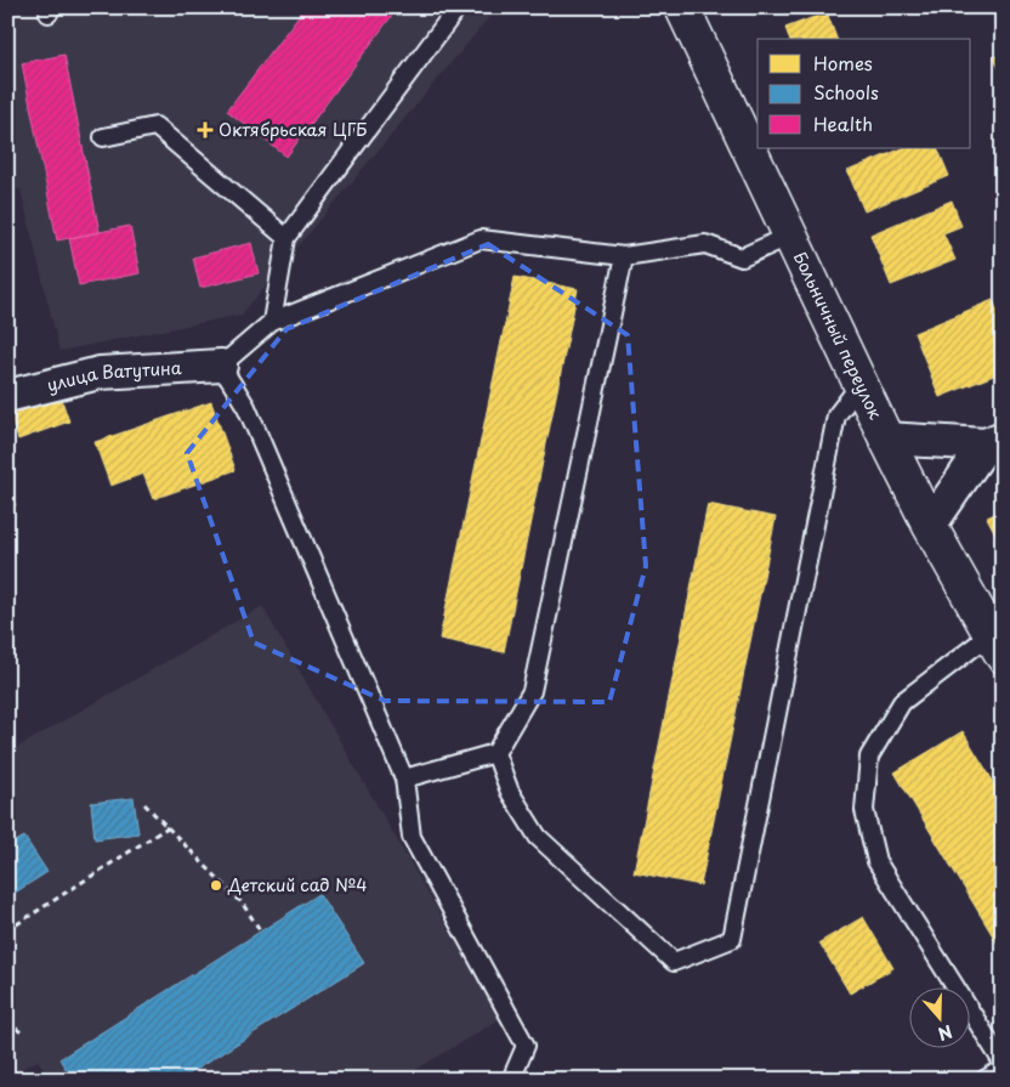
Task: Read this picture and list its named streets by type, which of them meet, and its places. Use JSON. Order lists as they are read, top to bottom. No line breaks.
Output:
{"streets":{"street":["Больничный переулок","улица Ватутина"]},"places":{"health":["Октябрьская ЦГБ"],"other":["Детский сад №4"]},"legend":["Homes","Schools","Health"],"north":"bottom"}
